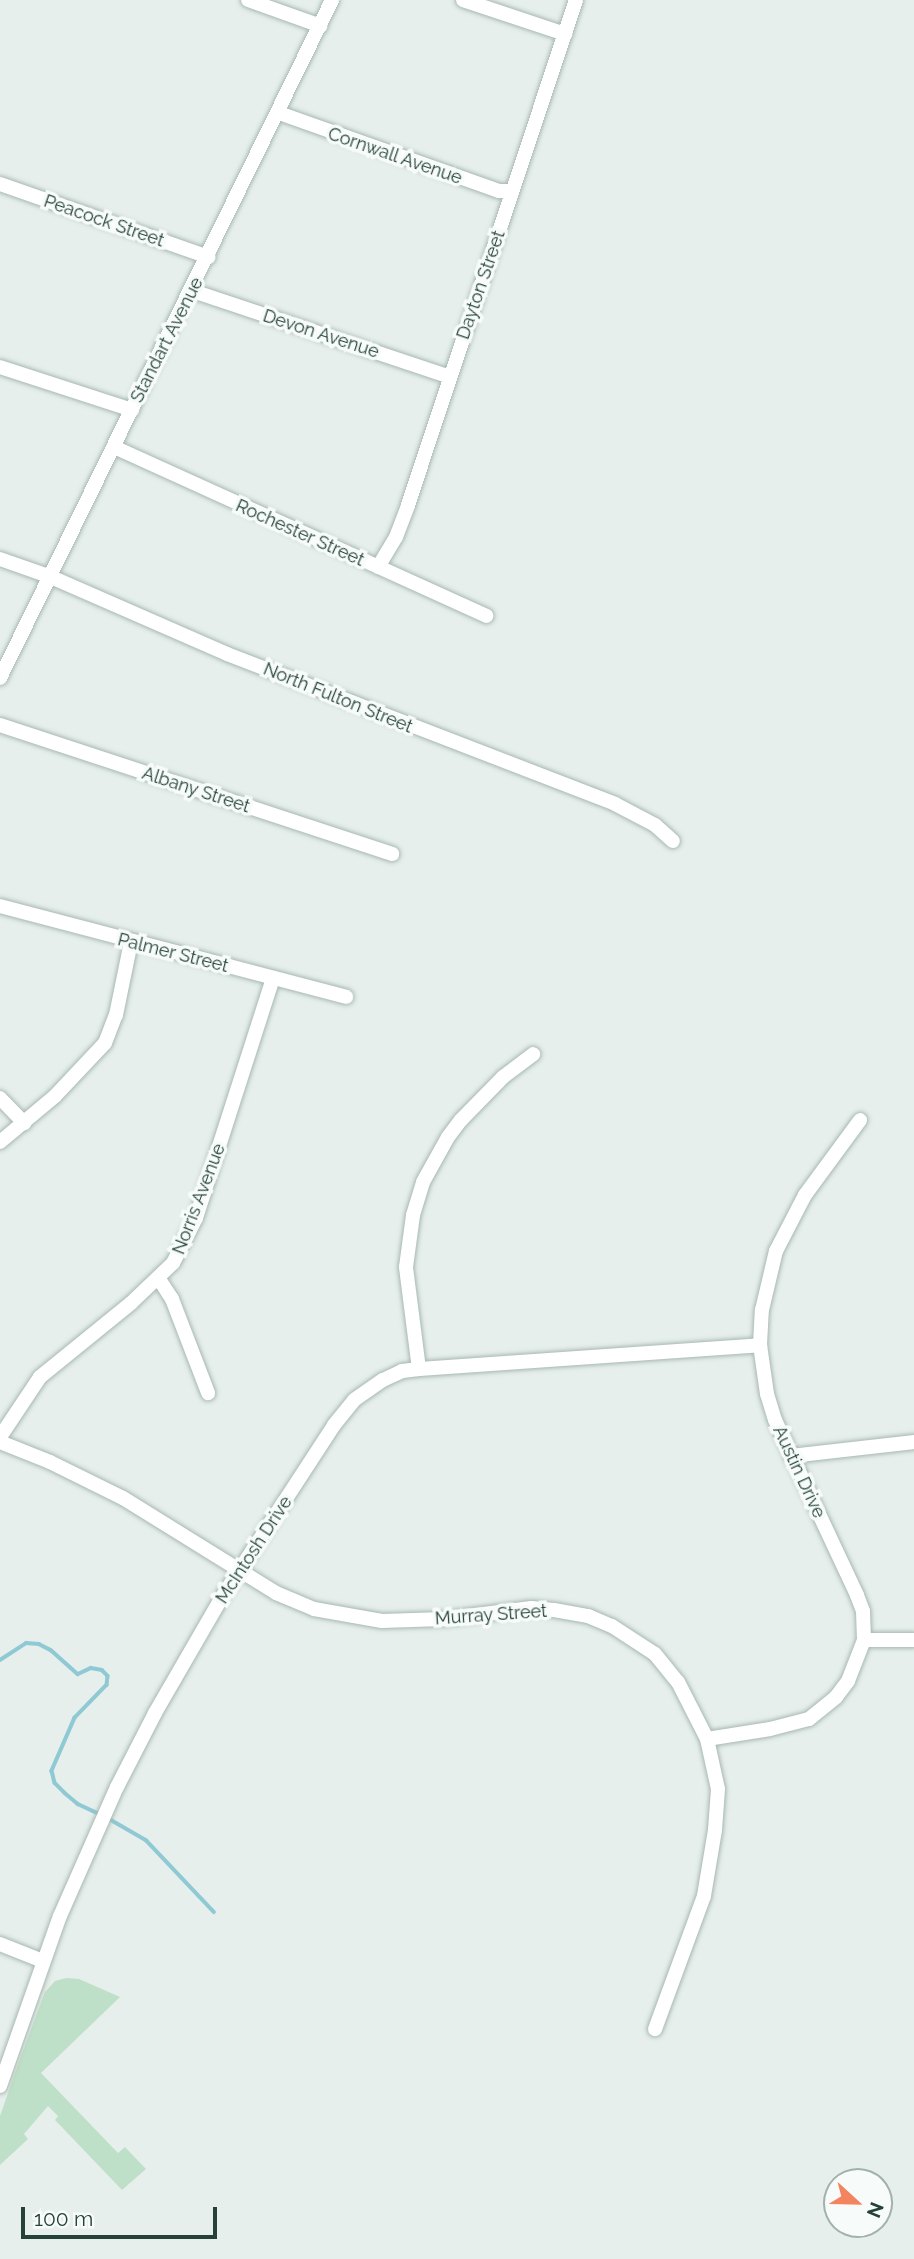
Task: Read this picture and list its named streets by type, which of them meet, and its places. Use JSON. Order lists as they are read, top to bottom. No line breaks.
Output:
{"streets":{"street":["Cornwall Avenue","Peacock Street","Dayton Street","Devon Avenue","Standart Avenue","Rochester Street","North Fulton Street","Albany Street","Palmer Street","Norris Avenue","Austin Drive","McIntosh Drive","Murray Street"]},"crossings":[["Cornwall Avenue","Dayton Street"],["Cornwall Avenue","Standart Avenue"],["Peacock Street","Standart Avenue"],["Dayton Street","Devon Avenue"],["Dayton Street","Rochester Street"],["Devon Avenue","Standart Avenue"],["Standart Avenue","Rochester Street"],["Standart Avenue","North Fulton Street"],["Palmer Street","Norris Avenue"],["Norris Avenue","Murray Street"],["Austin Drive","McIntosh Drive"],["Austin Drive","Murray Street"],["McIntosh Drive","Murray Street"]],"scale_bar":"100 m","north":"right"}
